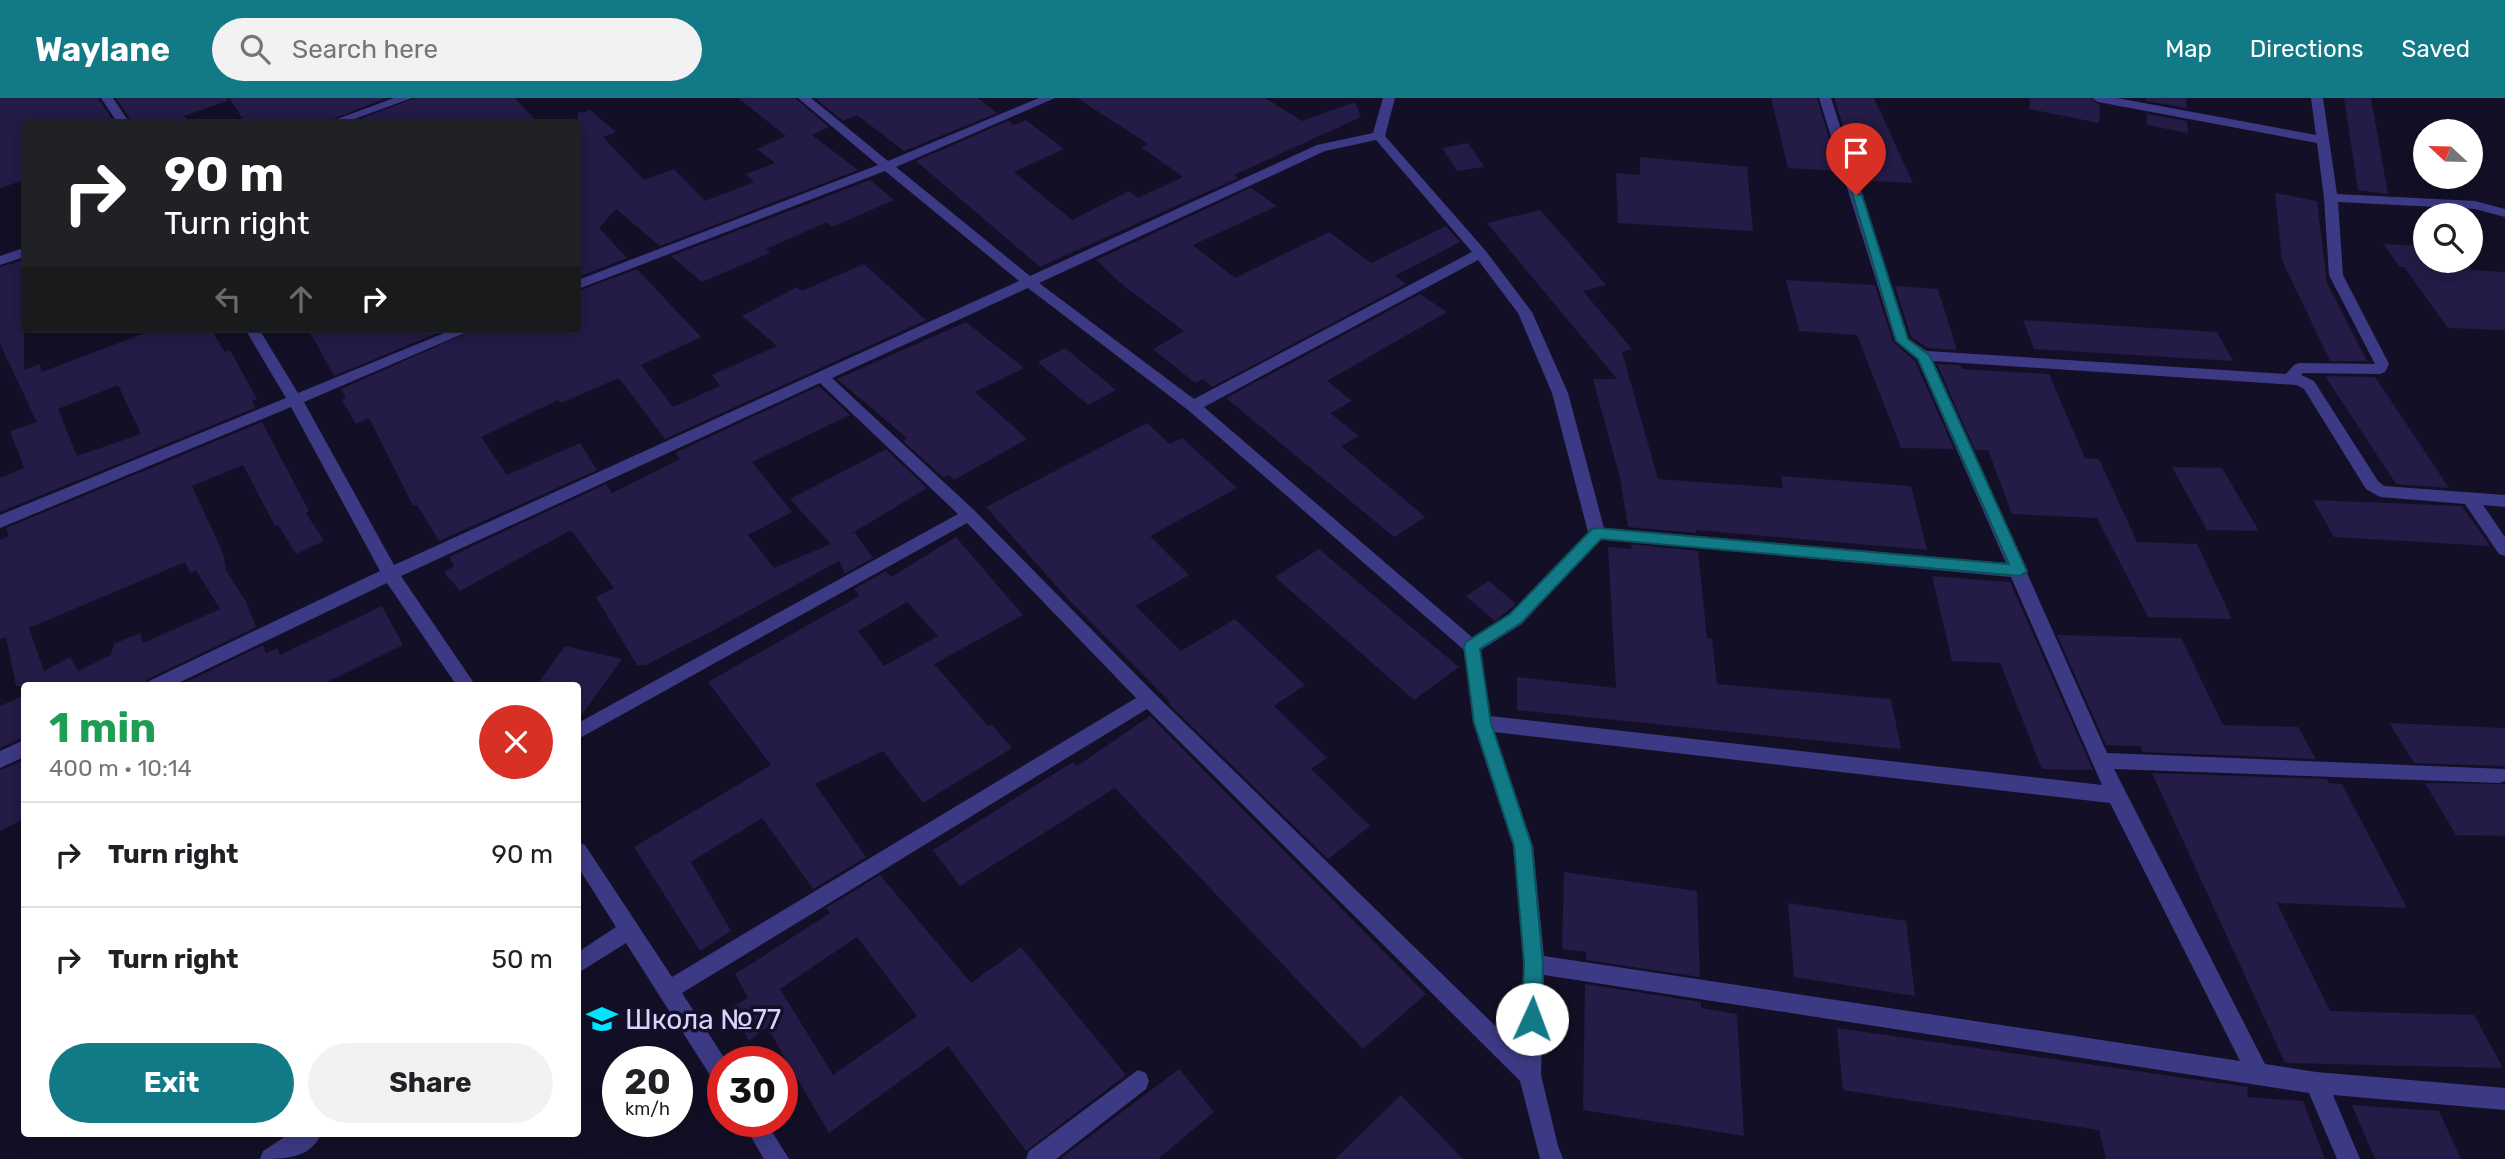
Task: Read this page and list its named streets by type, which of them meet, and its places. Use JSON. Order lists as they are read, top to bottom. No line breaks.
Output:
{"places":{"school or university":["Школа №77"]},"north":"left","page":{"header":"Waylane","search":"Search here","nav":["Map","Directions","Saved"],"turn":["90 m","Turn right"],"heading":["1 min","400 m · 10:14"],"list":[{"name":"Turn right","value":"90 m"},{"name":"Turn right","value":"50 m"}],"buttons":["Exit","Share"],"speed":"20 km/h","limit":"30"}}
